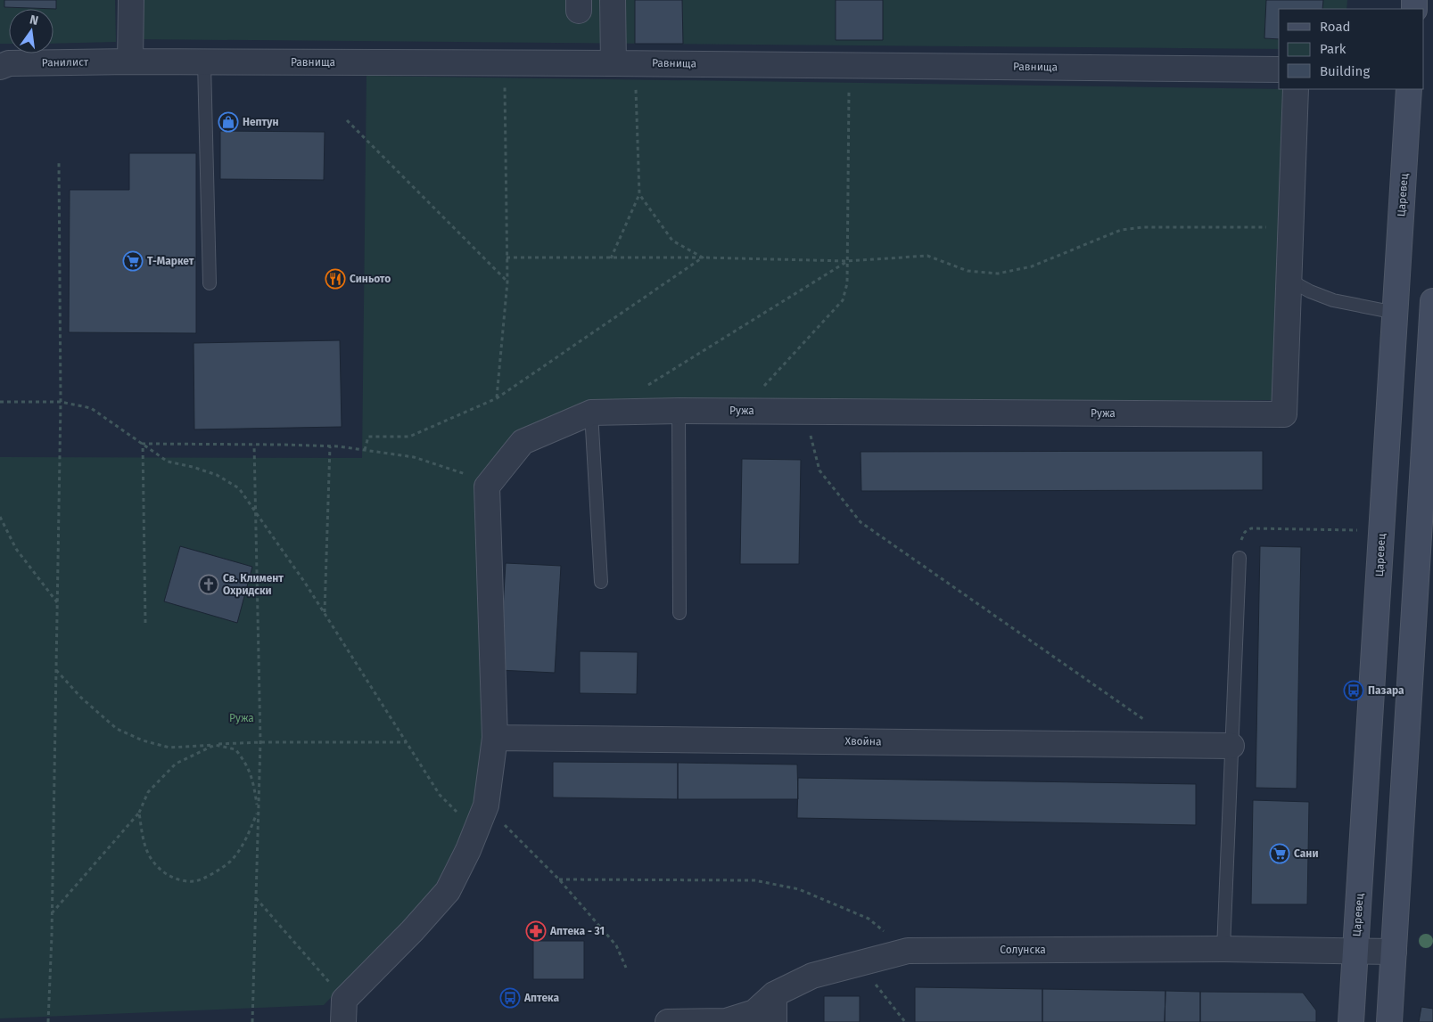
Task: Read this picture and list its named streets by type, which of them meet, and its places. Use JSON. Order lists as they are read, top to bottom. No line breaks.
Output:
{"streets":{"main road":["Царевец"],"street":["Ранилист","Равнища","Ружа","Хвойна","Солунска"]},"crossings":[["Ранилист","Равнища"],["Царевец","Солунска"]],"parks":["Ружа"],"places":{"shop":["Нептун"],"supermarket":["Т-Маркет","Сани"],"restaurant":["Синьото"],"church":["Св. Климент Охридски"],"bus stop":["Пазара","Аптека"],"pharmacy":["Аптека - 31"]},"legend":["Road","Park","Building"],"north":"top"}
